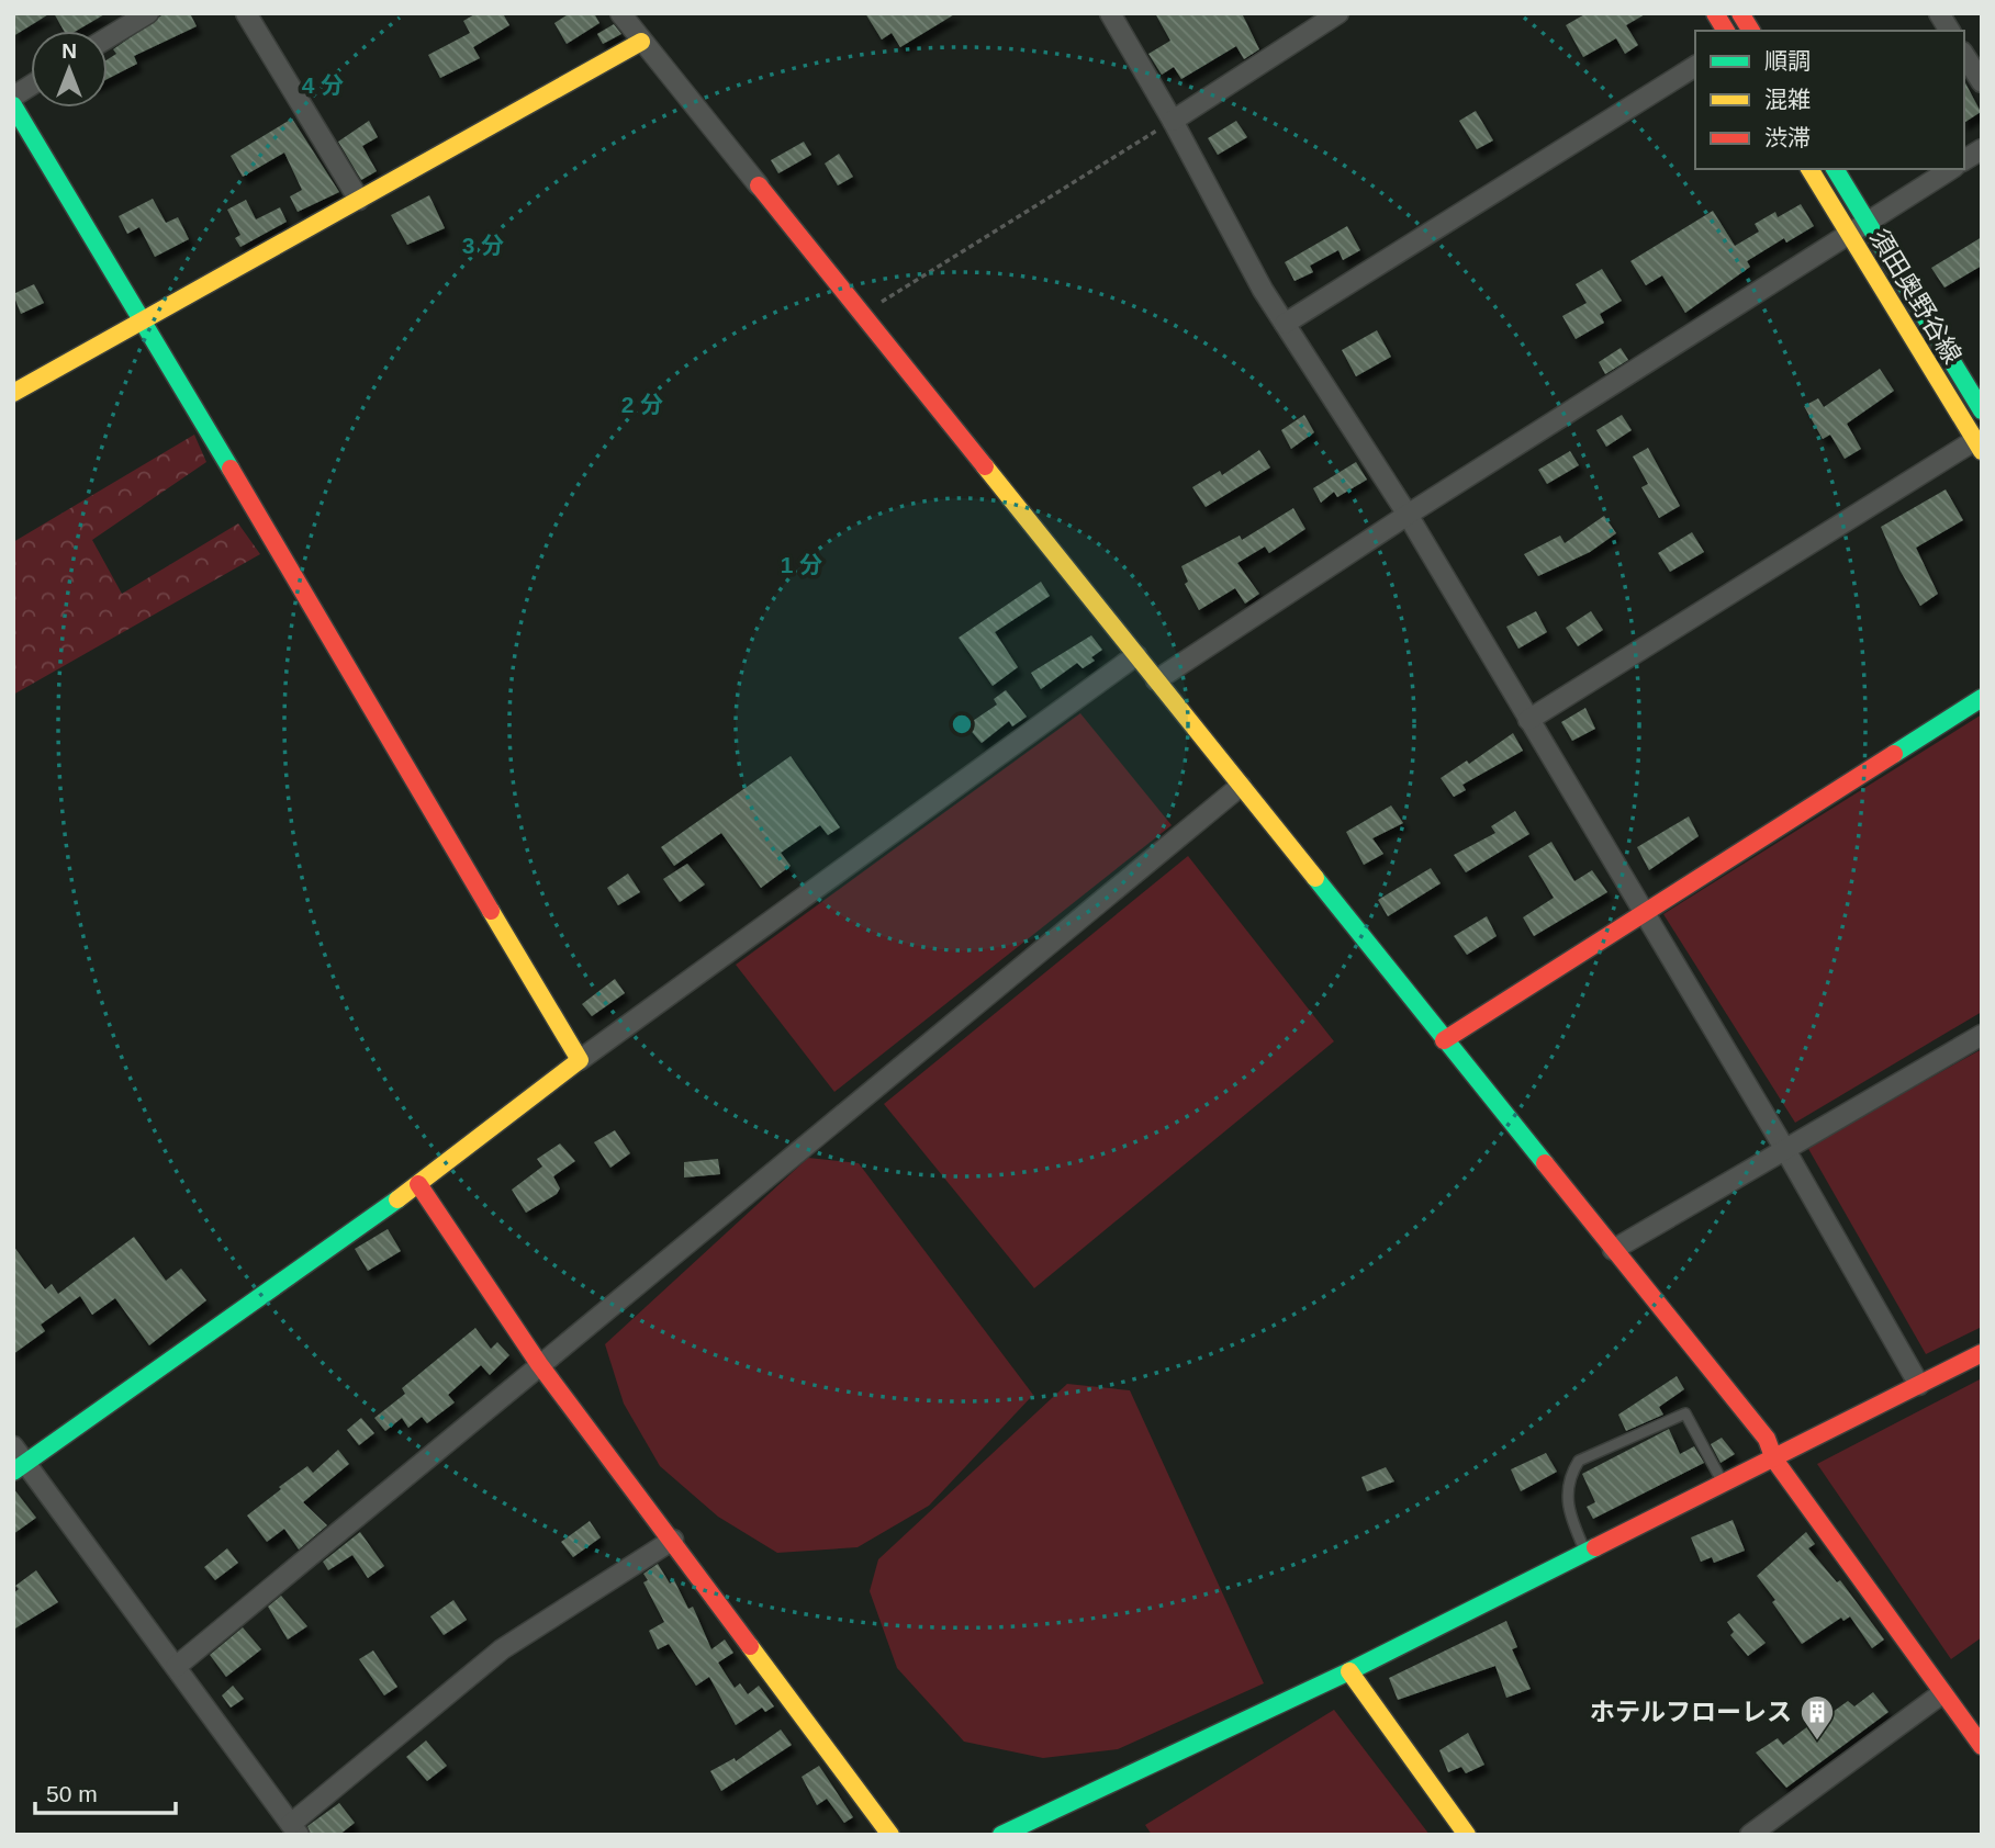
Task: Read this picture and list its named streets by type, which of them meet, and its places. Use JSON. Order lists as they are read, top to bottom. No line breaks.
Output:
{"streets":{"street":["須田奥野谷線"]},"places":{"building":["ホテルフローレス"]},"legend":["順調","混雑","渋滞"],"scale_bar":"50 m","north":"top","rings":["4 分","3 分","2 分","1 分"]}
